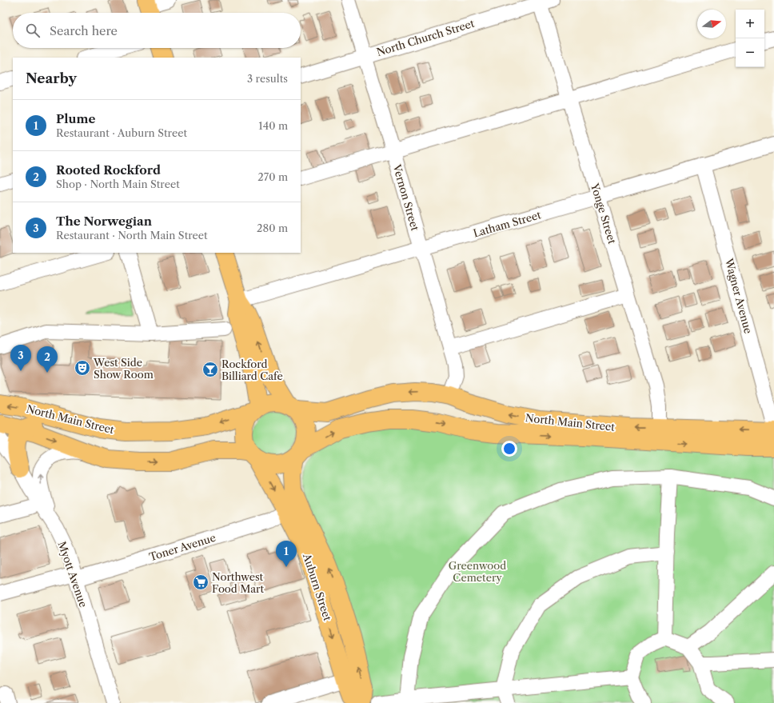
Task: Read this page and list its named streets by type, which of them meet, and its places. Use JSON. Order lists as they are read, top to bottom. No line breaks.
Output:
{"streets":{"main road":["North Main Street","Auburn Street"],"street":["North Church Street","Vernon Street","Yonge Street","Latham Street","Wagner Avenue","Toner Avenue","Myott Avenue"]},"crossings":[["North Church Street","Vernon Street"],["North Church Street","Yonge Street"],["Vernon Street","Latham Street"],["Vernon Street","North Main Street"],["Yonge Street","Latham Street"],["Yonge Street","North Main Street"],["Latham Street","Wagner Avenue"],["North Main Street","Auburn Street"],["Toner Avenue","Myott Avenue"],["Toner Avenue","Auburn Street"]],"parks":["Greenwood Cemetery"],"places":{"theatre":["West Side Show Room"],"bar":["Rockford Billiard Cafe"],"supermarket":["Northwest Food Mart"]},"north":"right","page":{"map_buttons":["+","−"],"search":"Search here","heading":["Nearby","3 results"],"list":[{"mark":"1","name":"Plume","note":"Restaurant · Auburn Street","value":"140 m"},{"mark":"2","name":"Rooted Rockford","note":"Shop · North Main Street","value":"270 m"},{"mark":"3","name":"The Norwegian","note":"Restaurant · North Main Street","value":"280 m"}],"pins":["3","2","1"]}}
